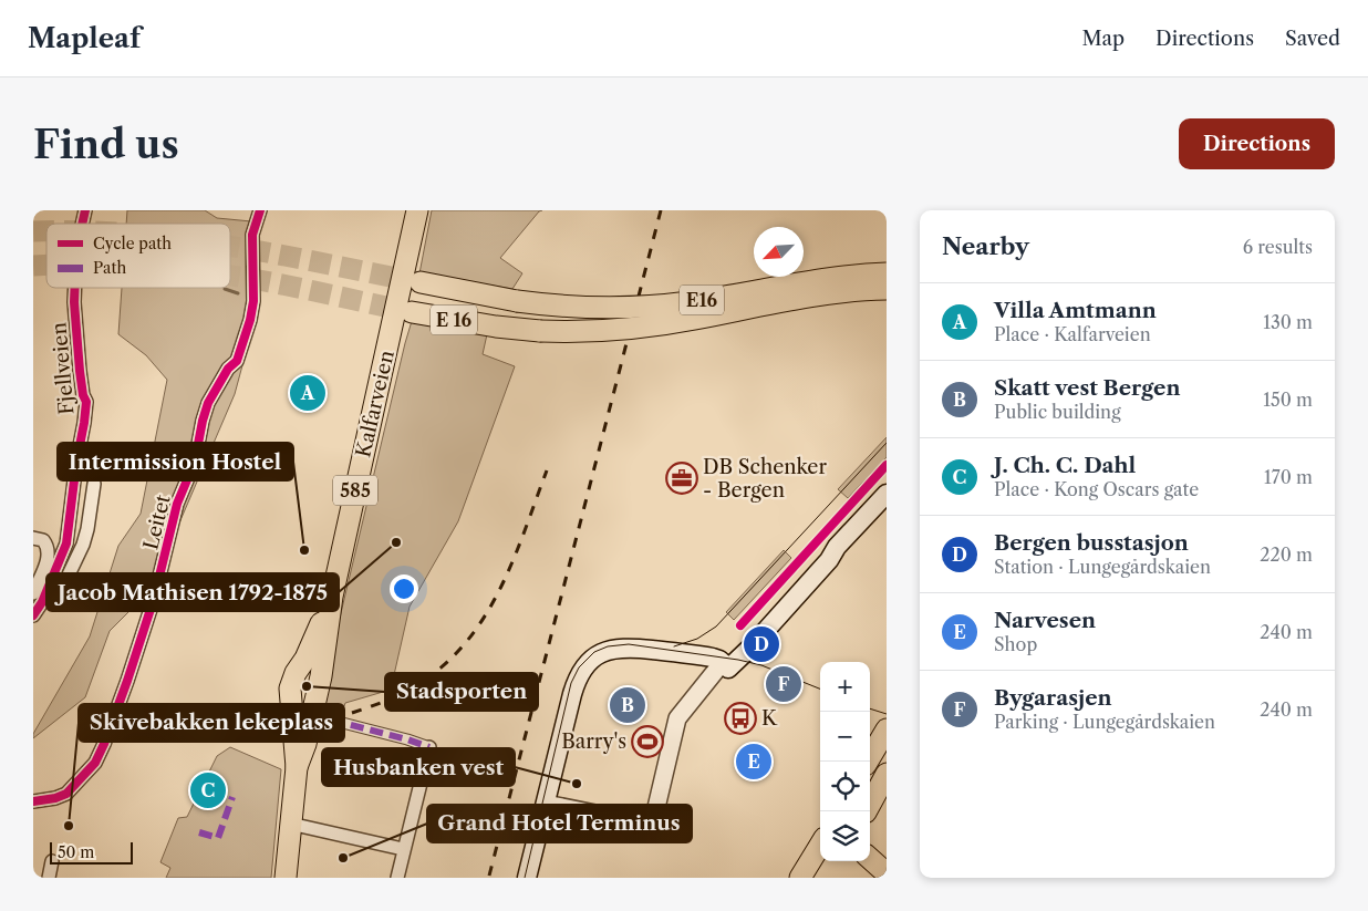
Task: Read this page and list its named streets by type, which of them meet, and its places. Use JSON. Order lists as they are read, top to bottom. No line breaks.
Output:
{"streets":{"main road":["E16","E 16","Kalfarveien","585"],"street":["Fjellveien","Leitet"]},"crossings":[["E16","E 16"],["Kalfarveien","585"]],"places":{"office":["DB Schenker - Bergen"],"other":["Jacob Mathisen 1792-1875","Intermission Hostel","Stadsporten","Husbanken vest","Skivebakken lekeplass","Grand Hotel Terminus"],"bus stop":["K"],"sports":["Barry's"]},"legend":["Cycle path","Path"],"scale_bar":"50 m","north":"bottom left","page":{"header":"Mapleaf","nav":["Map","Directions","Saved"],"buttons":"Directions","title":"Find us","heading":["Nearby","6 results"],"list":[{"mark":"A","name":"Villa Amtmann","note":"Place · Kalfarveien","value":"130 m"},{"mark":"B","name":"Skatt vest Bergen","note":"Public building","value":"150 m"},{"mark":"C","name":"J. Ch. C. Dahl","note":"Place · Kong Oscars gate","value":"170 m"},{"mark":"D","name":"Bergen busstasjon","note":"Station · Lungegårdskaien","value":"220 m"},{"mark":"E","name":"Narvesen","note":"Shop","value":"240 m"},{"mark":"F","name":"Bygarasjen","note":"Parking · Lungegårdskaien","value":"240 m"}],"pins":["A","D","F","B","E","C"],"map_buttons":["+","−"],"scale":"50 m"}}
